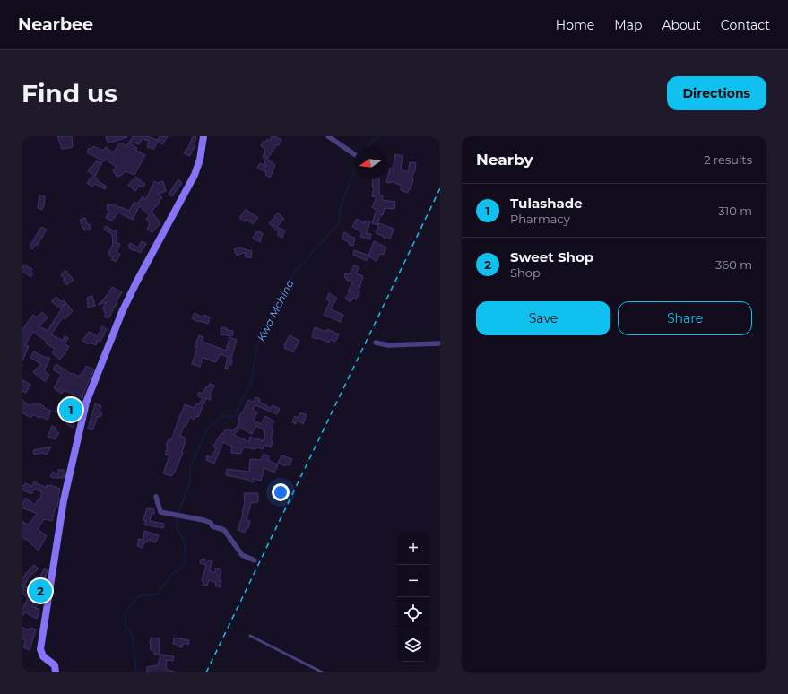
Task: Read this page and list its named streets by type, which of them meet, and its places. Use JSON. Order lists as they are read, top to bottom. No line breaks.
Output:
{"water":["Kwa Mchina"],"north":"left","page":{"header":"Nearbee","nav":["Home","Map","About","Contact"],"buttons":["Directions",["Save","Share"]],"title":"Find us","heading":["Nearby","2 results"],"list":[{"mark":"1","name":"Tulashade","note":"Pharmacy","value":"310 m"},{"mark":"2","name":"Sweet Shop","note":"Shop","value":"360 m"}],"pins":["1","2"],"map_buttons":["+","−"]}}
